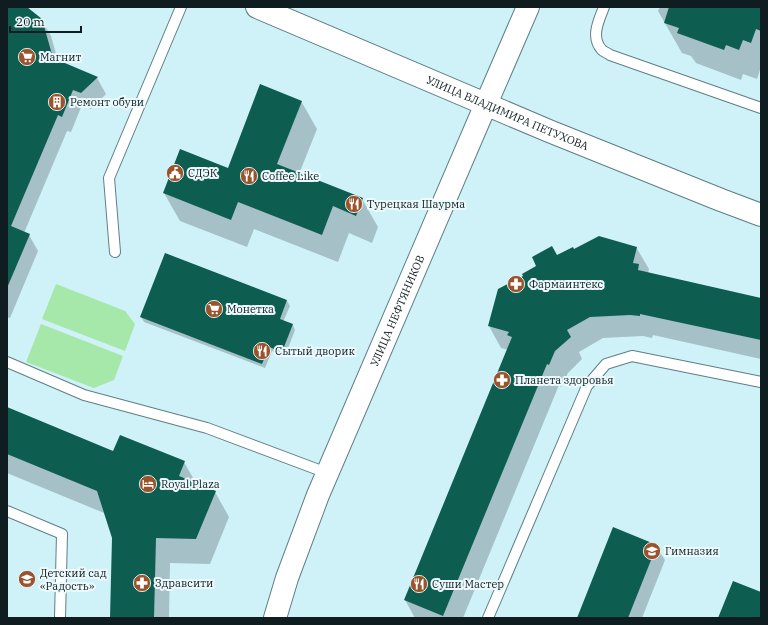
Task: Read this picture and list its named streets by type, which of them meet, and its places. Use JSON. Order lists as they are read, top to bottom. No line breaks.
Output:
{"streets":{"main road":["УЛИЦА ВЛАДИМИРА ПЕТУХОВА","УЛИЦА НЕФТЯНИКОВ"]},"crossings":[["УЛИЦА ВЛАДИМИРА ПЕТУХОВА","УЛИЦА НЕФТЯНИКОВ"]],"places":{"supermarket":["Магнит","Монетка"],"building":["Ремонт обуви"],"public building":["СДЭК"],"restaurant":["Coffee Like","Турецкая Шаурма","Сытый дворик","Суши Мастер"],"pharmacy":["Фармаинтекс","Планета здоровья","Здравсити"],"hotel":["Royal Plaza"],"school or university":["Гимназия","Детский сад «Радость»"]},"scale_bar":"20 m"}
